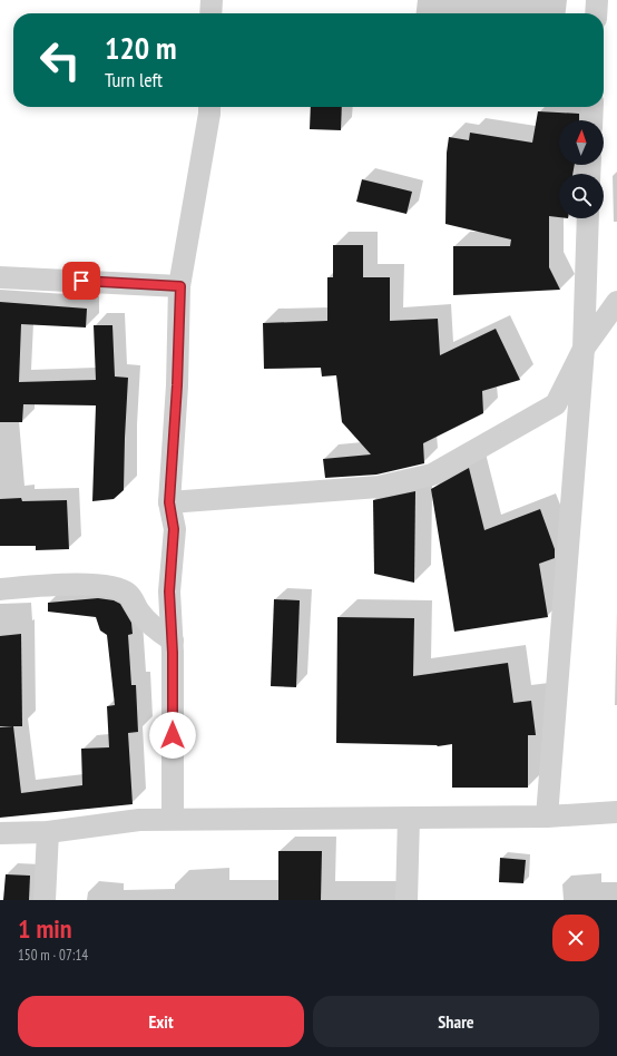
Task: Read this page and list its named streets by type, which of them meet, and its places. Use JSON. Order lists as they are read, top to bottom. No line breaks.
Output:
{"north":"top","page":{"turn":["120 m","Turn left"],"heading":["1 min","150 m · 07:14"],"buttons":["Exit","Share"]}}
